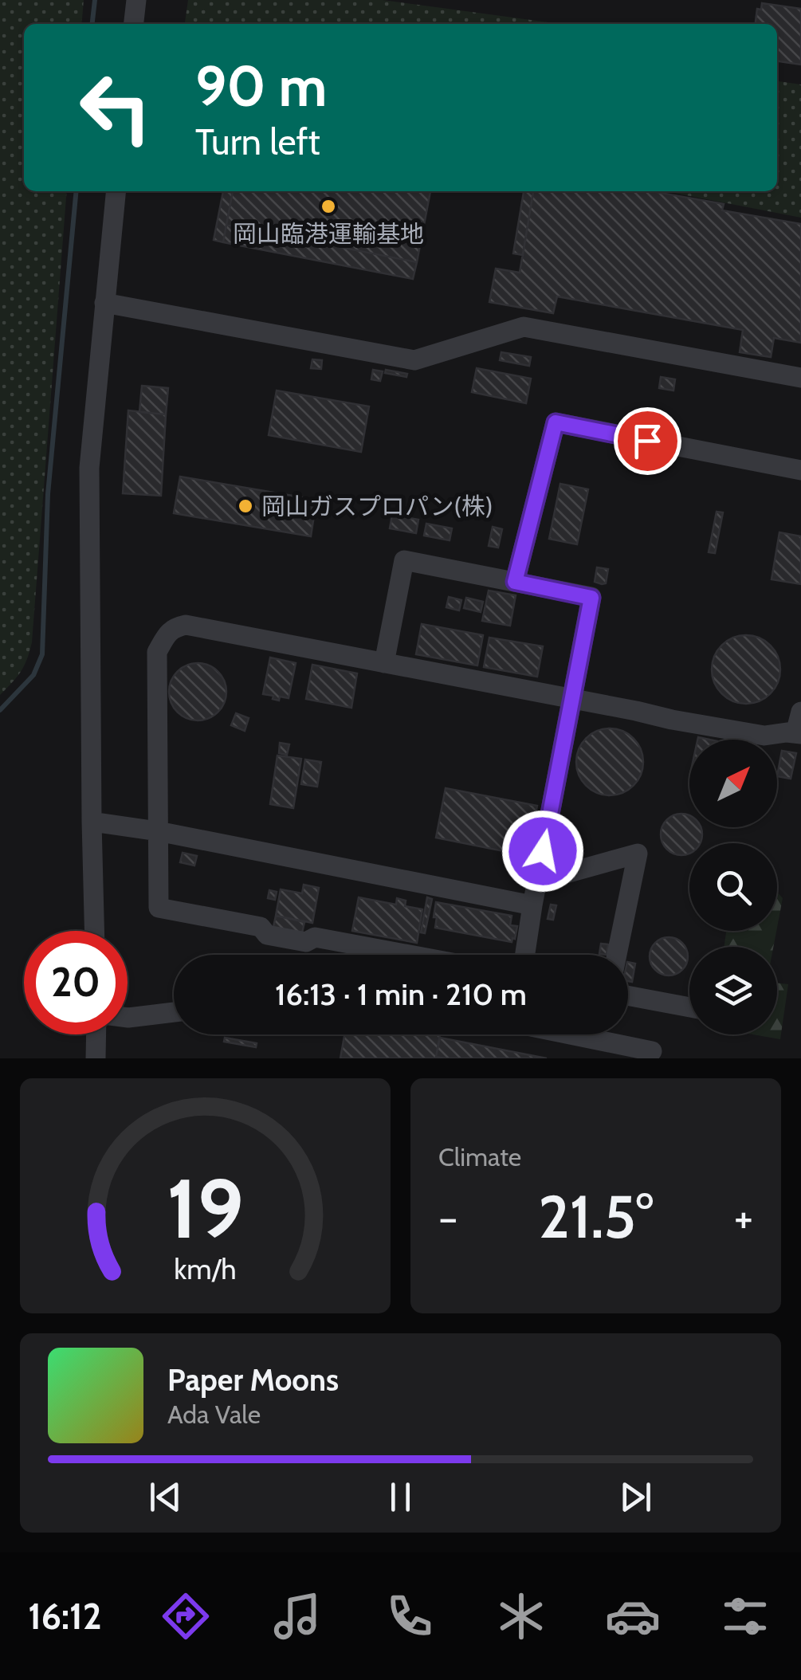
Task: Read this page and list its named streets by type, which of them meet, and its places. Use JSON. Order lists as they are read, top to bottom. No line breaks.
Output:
{"places":["岡山臨港運輸基地","岡山ガスプロパン(株)"],"north":"top right","page":{"turn":["90 m","Turn left"],"limit":"20","trip":"16:13 · 1 min · 210 m","tile":"Climate","heat":["−","21.5°","+"],"song":["Paper Moons","Ada Vale"],"tabs":"16:12","gauge":["19","km/h"]}}
